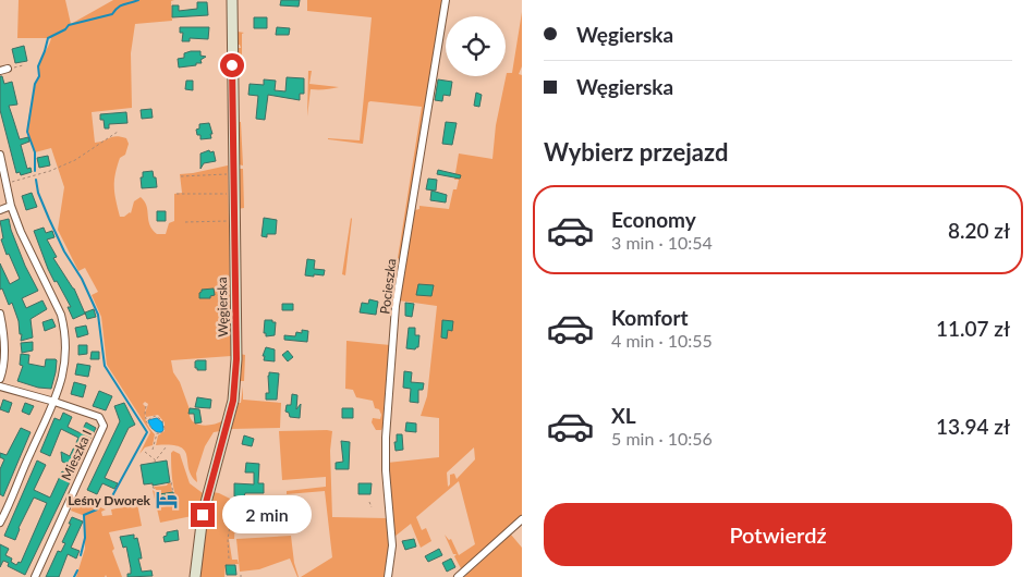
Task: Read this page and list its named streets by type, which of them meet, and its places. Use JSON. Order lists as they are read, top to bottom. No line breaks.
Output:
{"streets":{"main road":["Węgierska"],"street":["Pocieszka","Mieszka I"]},"places":{"hotel":["Leśny Dworek"]},"page":{"banner":["Węgierska","Węgierska"],"heading":"Wybierz przejazd","list":[{"name":"Economy","note":"3 min · 10:54","value":"8.20 zł"},{"name":"Komfort","note":"4 min · 10:55","value":"11.07 zł"},{"name":"XL","note":"5 min · 10:56","value":"13.94 zł"}],"buttons":"Potwierdź","bubble":"2 min"}}
